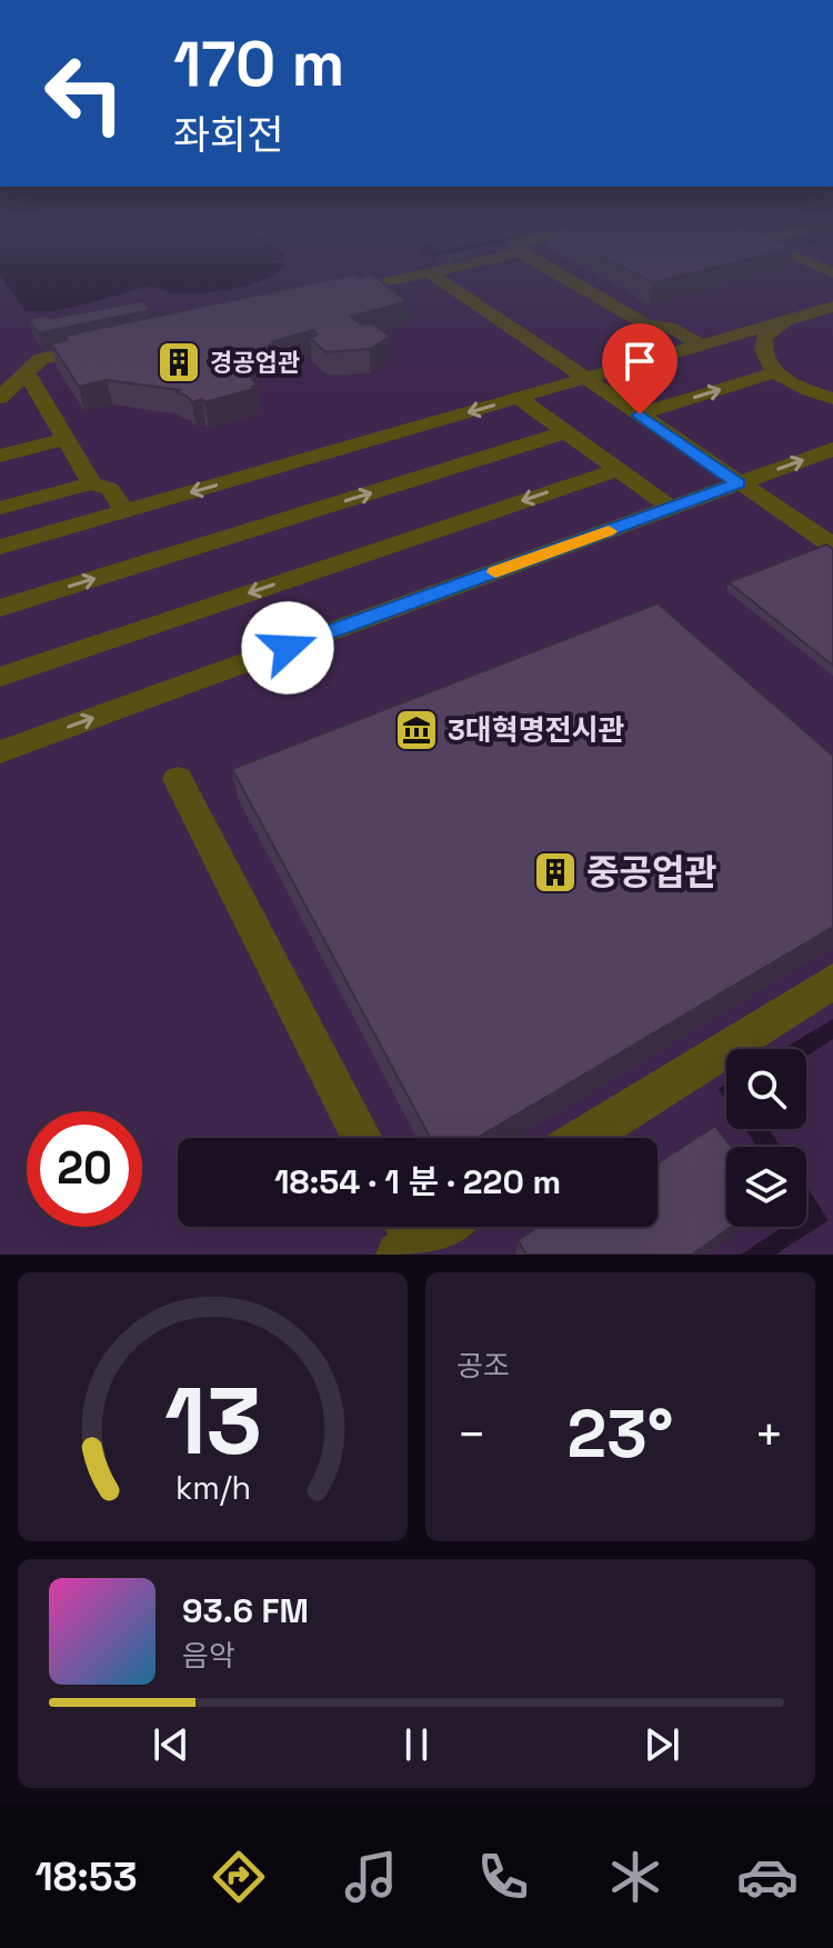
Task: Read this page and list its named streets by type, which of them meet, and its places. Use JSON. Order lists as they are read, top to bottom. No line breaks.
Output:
{"places":{"building":["경공업관","중공업관"],"museum":["3대혁명전시관"]},"page":{"turn":["170 m","좌회전"],"limit":"20","trip":"18:54 · 1 분 · 220 m","tile":"공조","heat":["−","23°","+"],"song":["93.6 FM","음악"],"tabs":"18:53","gauge":["13","km/h"]}}
